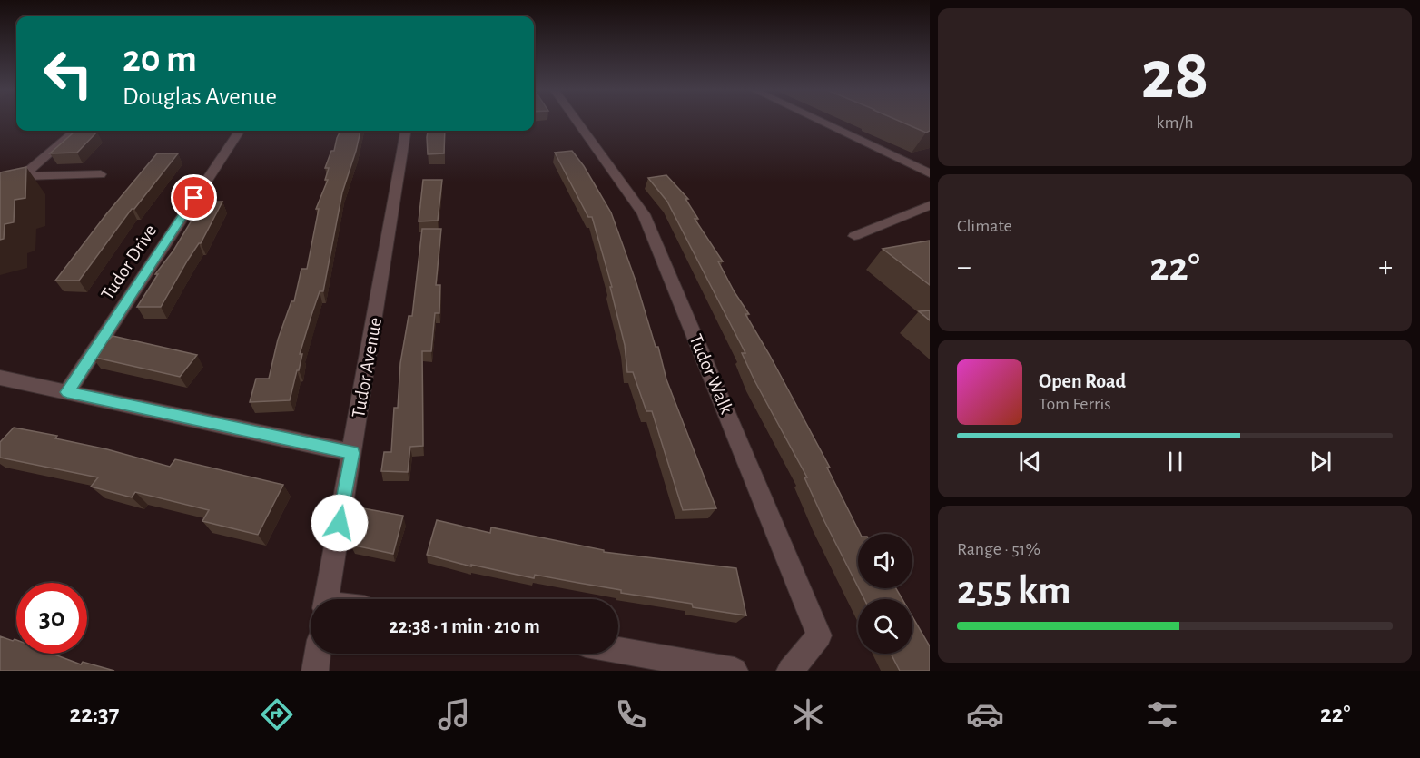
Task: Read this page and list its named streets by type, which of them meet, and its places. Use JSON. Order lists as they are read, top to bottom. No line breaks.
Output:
{"streets":{"street":["Tudor Drive","Tudor Avenue","Tudor Walk"]},"page":{"tile":[["28","km/h"],"Climate",["Range · 51%","255 km"]],"turn":["20 m","Douglas Avenue"],"heat":["−","22°","+"],"song":["Open Road","Tom Ferris"],"limit":"30","trip":"22:38 · 1 min · 210 m","tabs":["22:37","22°"]}}
